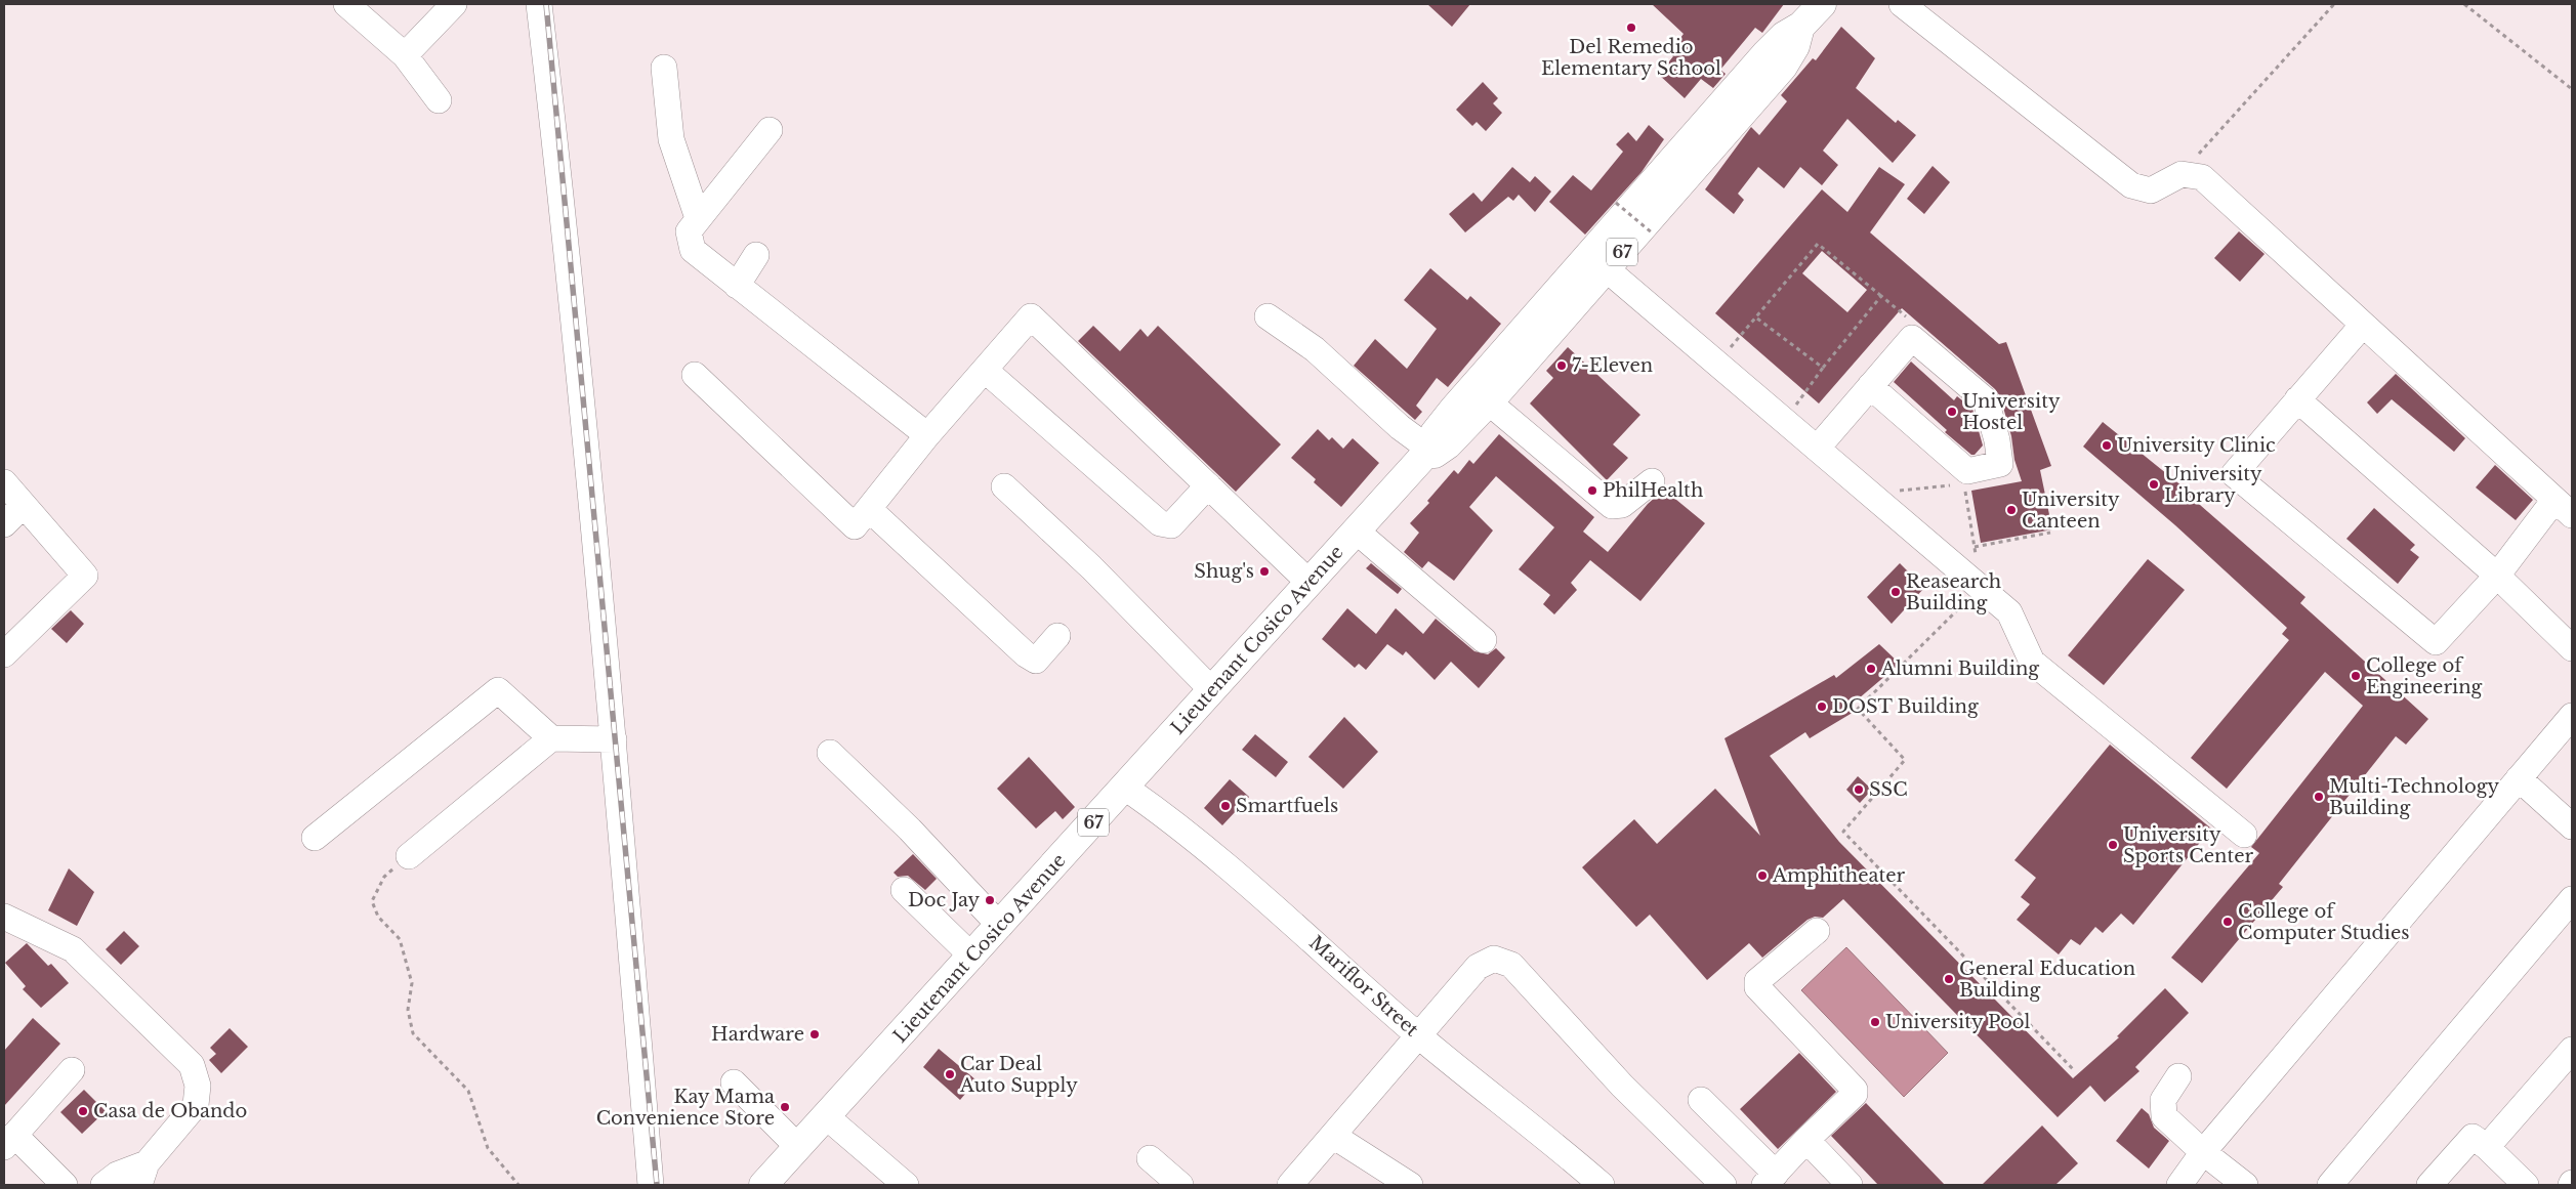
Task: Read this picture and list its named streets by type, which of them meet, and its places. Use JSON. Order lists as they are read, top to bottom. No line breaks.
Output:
{"streets":{"main road":["67","Lieutenant Cosico Avenue"],"street":["Mariflor Street"]},"crossings":[["Lieutenant Cosico Avenue","Mariflor Street"]],"places":["Del Remedio Elementary School","7-Eleven","University Hostel","University Clinic","University Library","PhilHealth","University Canteen","Shug's","Reasearch Building","Alumni Building","College of Engineering","DOST Building","SSC","Multi-Technology Building","Smartfuels","University Sports Center","Amphitheater","Doc Jay","College of Computer Studies","General Education Building","University Pool","Hardware","Car Deal Auto Supply","Kay Mama Convenience Store","Casa de Obando"]}
